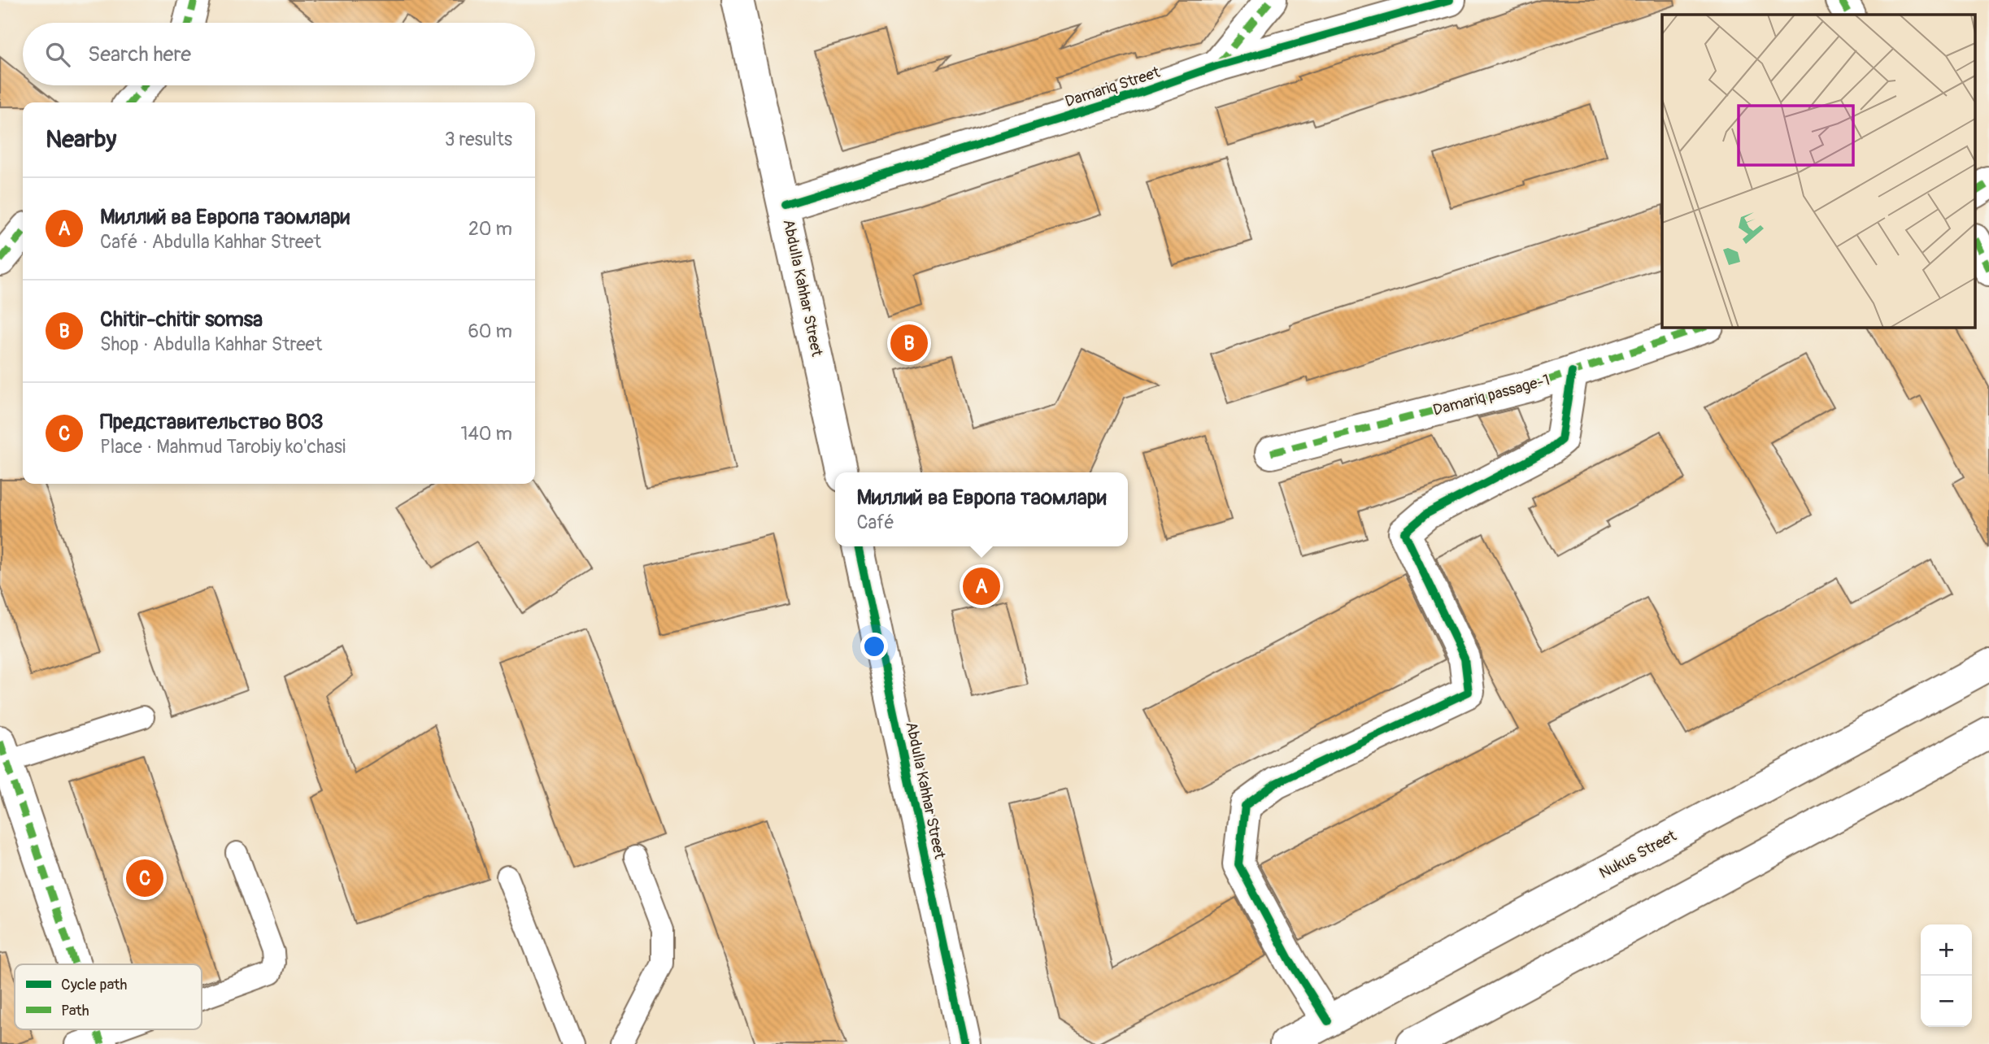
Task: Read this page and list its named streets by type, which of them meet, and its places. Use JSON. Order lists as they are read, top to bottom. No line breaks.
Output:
{"streets":{"street":["Damariq Street","Abdulla Kahhar Street","Damariq passage-1","Nukus Street"]},"crossings":[["Damariq Street","Abdulla Kahhar Street"]],"legend":["Cycle path","Path"],"page":{"search":"Search here","heading":["Nearby","3 results"],"list":[{"mark":"A","name":"Миллий ва Европа таомлари","note":"Café · Abdulla Kahhar Street","value":"20 m"},{"mark":"B","name":"Chitir-chitir somsa","note":"Shop · Abdulla Kahhar Street","value":"60 m"},{"mark":"C","name":"Представительство ВОЗ","note":"Place · Mahmud Tarobiy ko'chasi","value":"140 m"}],"pins":["B","A","C"],"popup":["Миллий ва Европа таомлари","Café"],"map_buttons":["+","−"]}}
